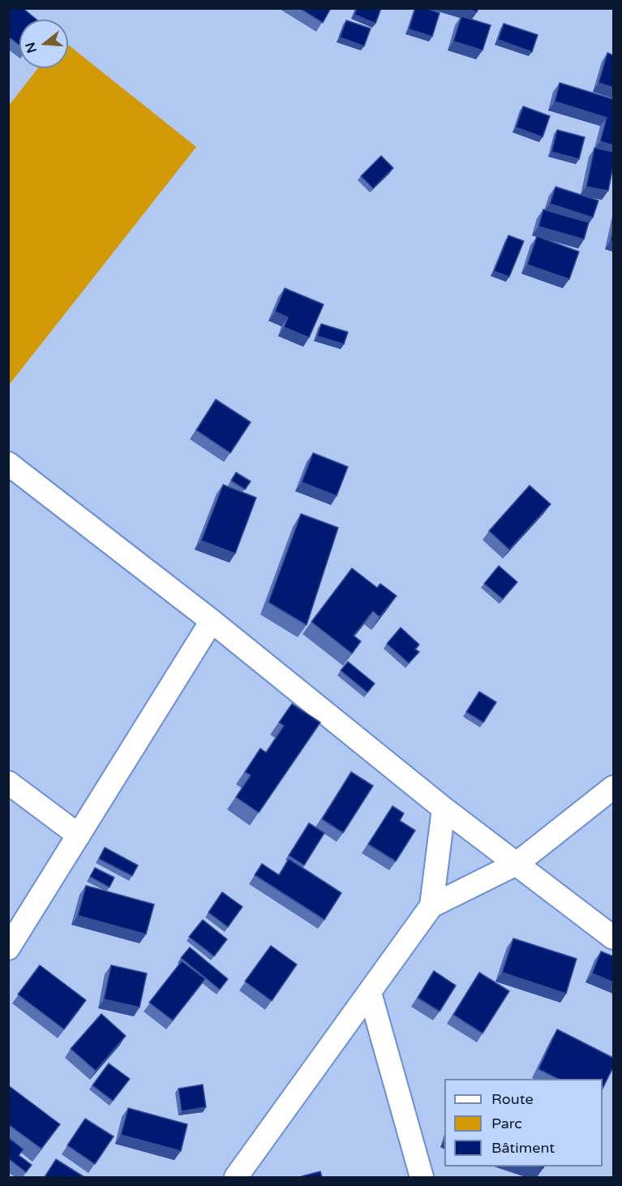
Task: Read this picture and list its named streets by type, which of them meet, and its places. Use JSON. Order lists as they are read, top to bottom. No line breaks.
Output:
{"legend":["Route","Parc","Bâtiment"],"north":"left"}
